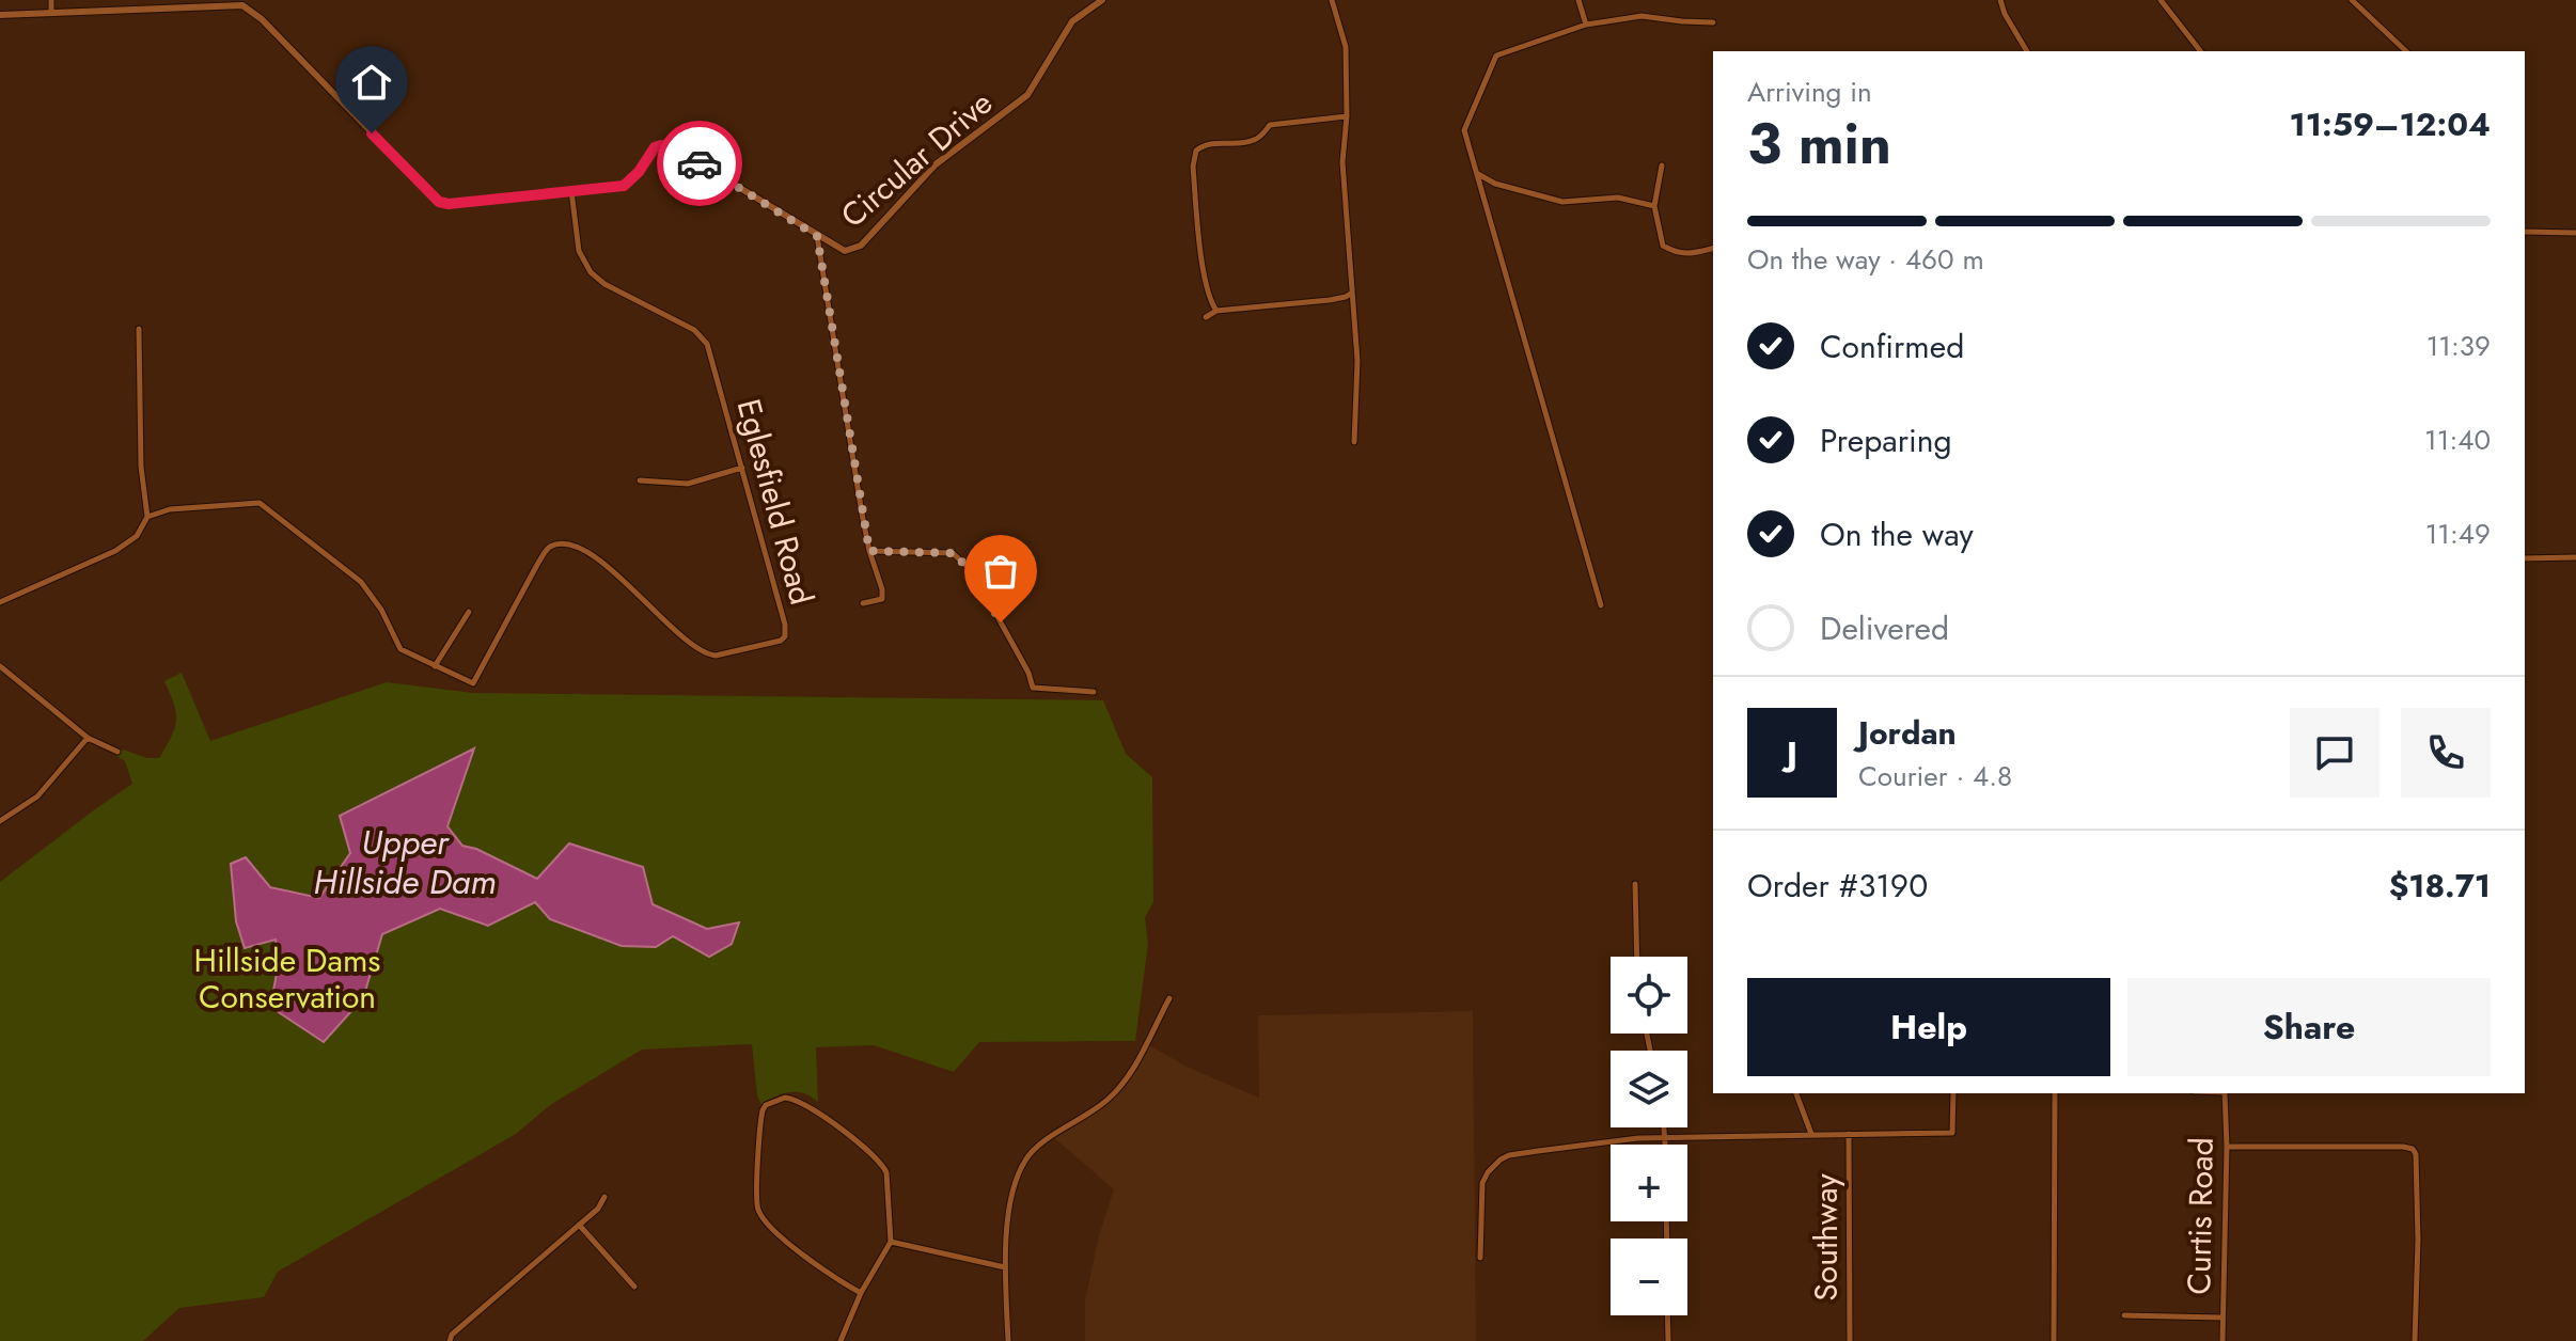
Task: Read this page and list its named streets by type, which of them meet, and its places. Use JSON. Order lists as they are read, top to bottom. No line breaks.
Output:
{"streets":{"street":["Circular Drive","Eglesfield Road","Curtis Road","Southway"]},"crossings":[["Circular Drive","Eglesfield Road"]],"water":["Upper Hillside Dam"],"parks":["Hillside Dams Conservation"],"page":{"heading":["3 min","Arriving in","11:59–12:04"],"panel":["Jordan","Courier · 4.8","Order #3190","$18.71"],"bar":"On the way · 460 m","list":[["Confirmed","11:39"],["Preparing","11:40"],["On the way","11:49"],"Delivered"],"round":"J","map_buttons":["+","−"],"buttons":["Help","Share"]}}
